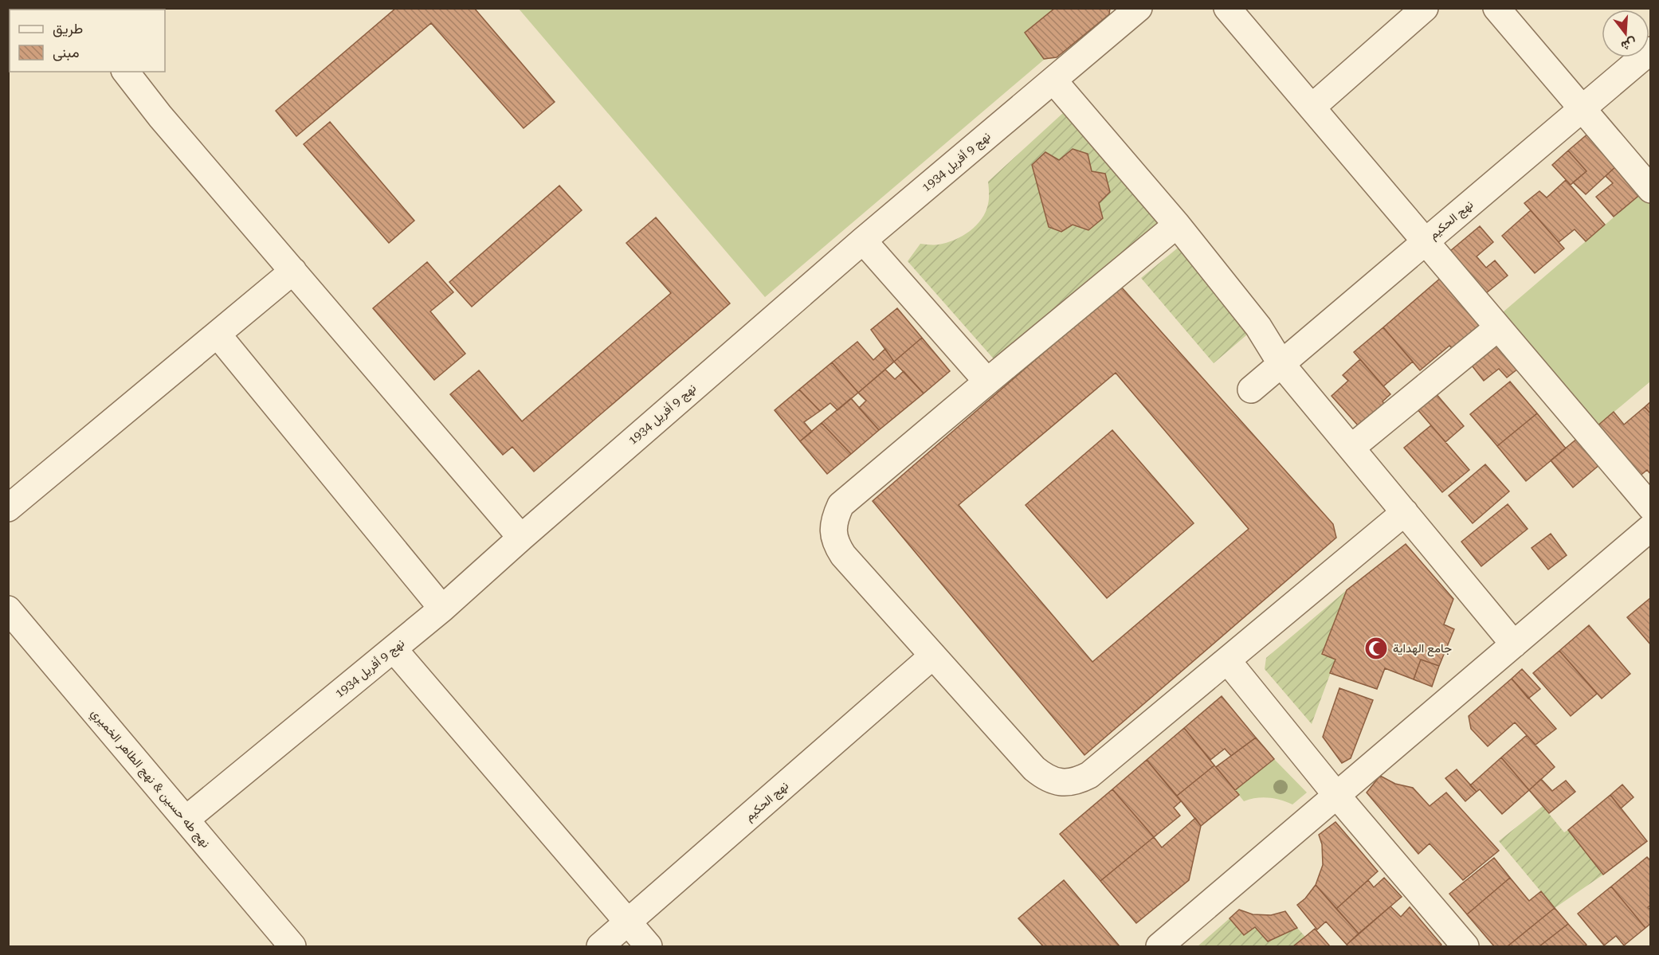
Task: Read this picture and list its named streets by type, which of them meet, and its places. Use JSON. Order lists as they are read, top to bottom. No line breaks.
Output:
{"streets":{"street":["نهج 9 أفريل 1934","نهج الحكيم","نهج طه حسين & نهج الطاهر الخميري"]},"crossings":[["نهج 9 أفريل 1934","نهج طه حسين & نهج الطاهر الخميري"]],"places":{"mosque":["جامع الهداية"]},"legend":["طريق","مبنى"],"north":"bottom"}
